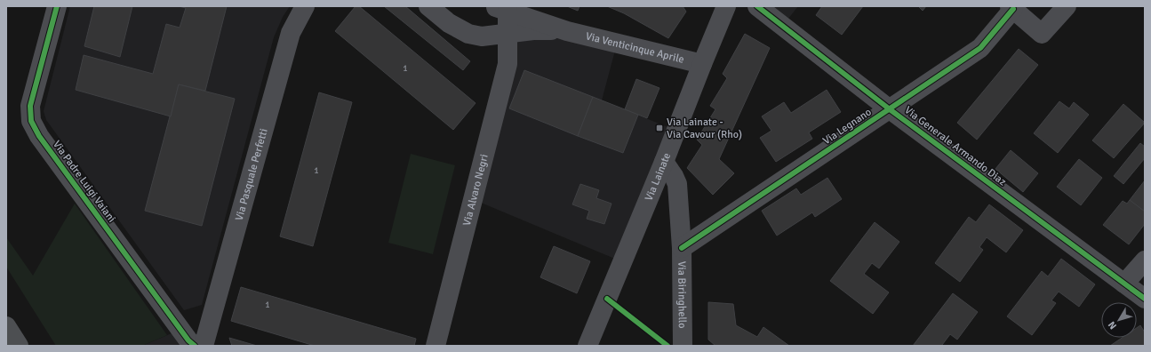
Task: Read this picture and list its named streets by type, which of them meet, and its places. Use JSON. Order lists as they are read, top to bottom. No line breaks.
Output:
{"streets":{"street":["Via Venticinque Aprile","Via Legnano","Via Generale Armando Diaz","Via Pasquale Perfetti","Via Lainate","Via Padre Luigi Vaiani","Via Alvaro Negri","Via Biringhello"]},"crossings":[["Via Venticinque Aprile","Via Lainate"],["Via Venticinque Aprile","Via Alvaro Negri"],["Via Legnano","Via Generale Armando Diaz"],["Via Legnano","Via Biringhello"],["Via Lainate","Via Biringhello"]],"places":{"transit":["Via Lainate - Via Cavour (Rho)"]},"house_numbers":["1","1","1"],"north":"bottom left"}
